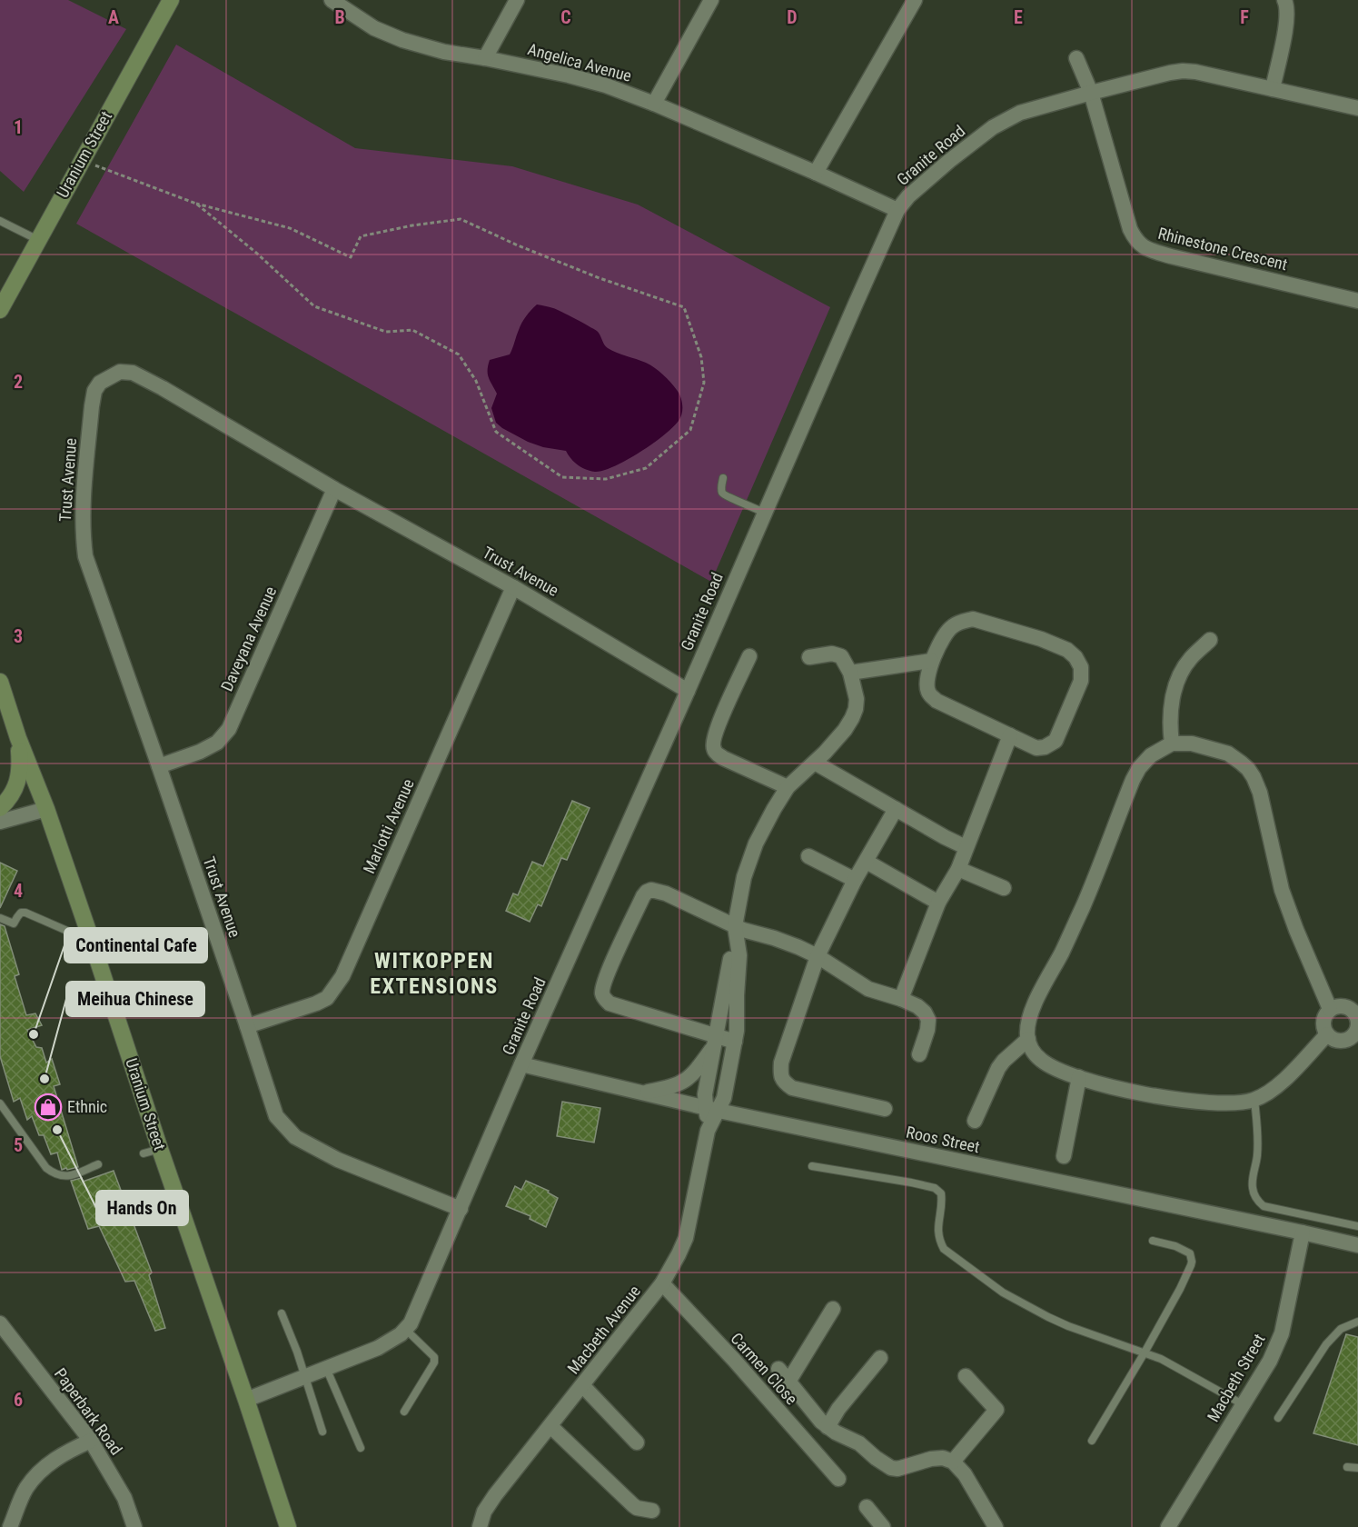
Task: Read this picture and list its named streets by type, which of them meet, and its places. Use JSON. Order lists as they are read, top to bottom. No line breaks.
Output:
{"streets":{"street":["Angelica Avenue","Uranium Street","Granite Road","Rhinestone Crescent","Trust Avenue","Daveyana Avenue","Marlotti Avenue","Roos Street","Macbeth Avenue","Carmen Close","Macbeth Street","Paperbark Road"]},"crossings":[["Angelica Avenue","Granite Road"],["Uranium Street","Granite Road"],["Granite Road","Rhinestone Crescent"],["Granite Road","Trust Avenue"],["Granite Road","Roos Street"],["Trust Avenue","Daveyana Avenue"],["Trust Avenue","Marlotti Avenue"],["Roos Street","Macbeth Avenue"],["Roos Street","Macbeth Street"],["Macbeth Avenue","Carmen Close"]],"districts":["WITKOPPEN EXTENSIONS"],"places":{"other":["Continental Cafe","Meihua Chinese","Hands On"],"shop":["Ethnic"]},"grid":{"columns":["A","B","C","D","E","F"],"rows":["1","2","3","4","5","6"]}}
